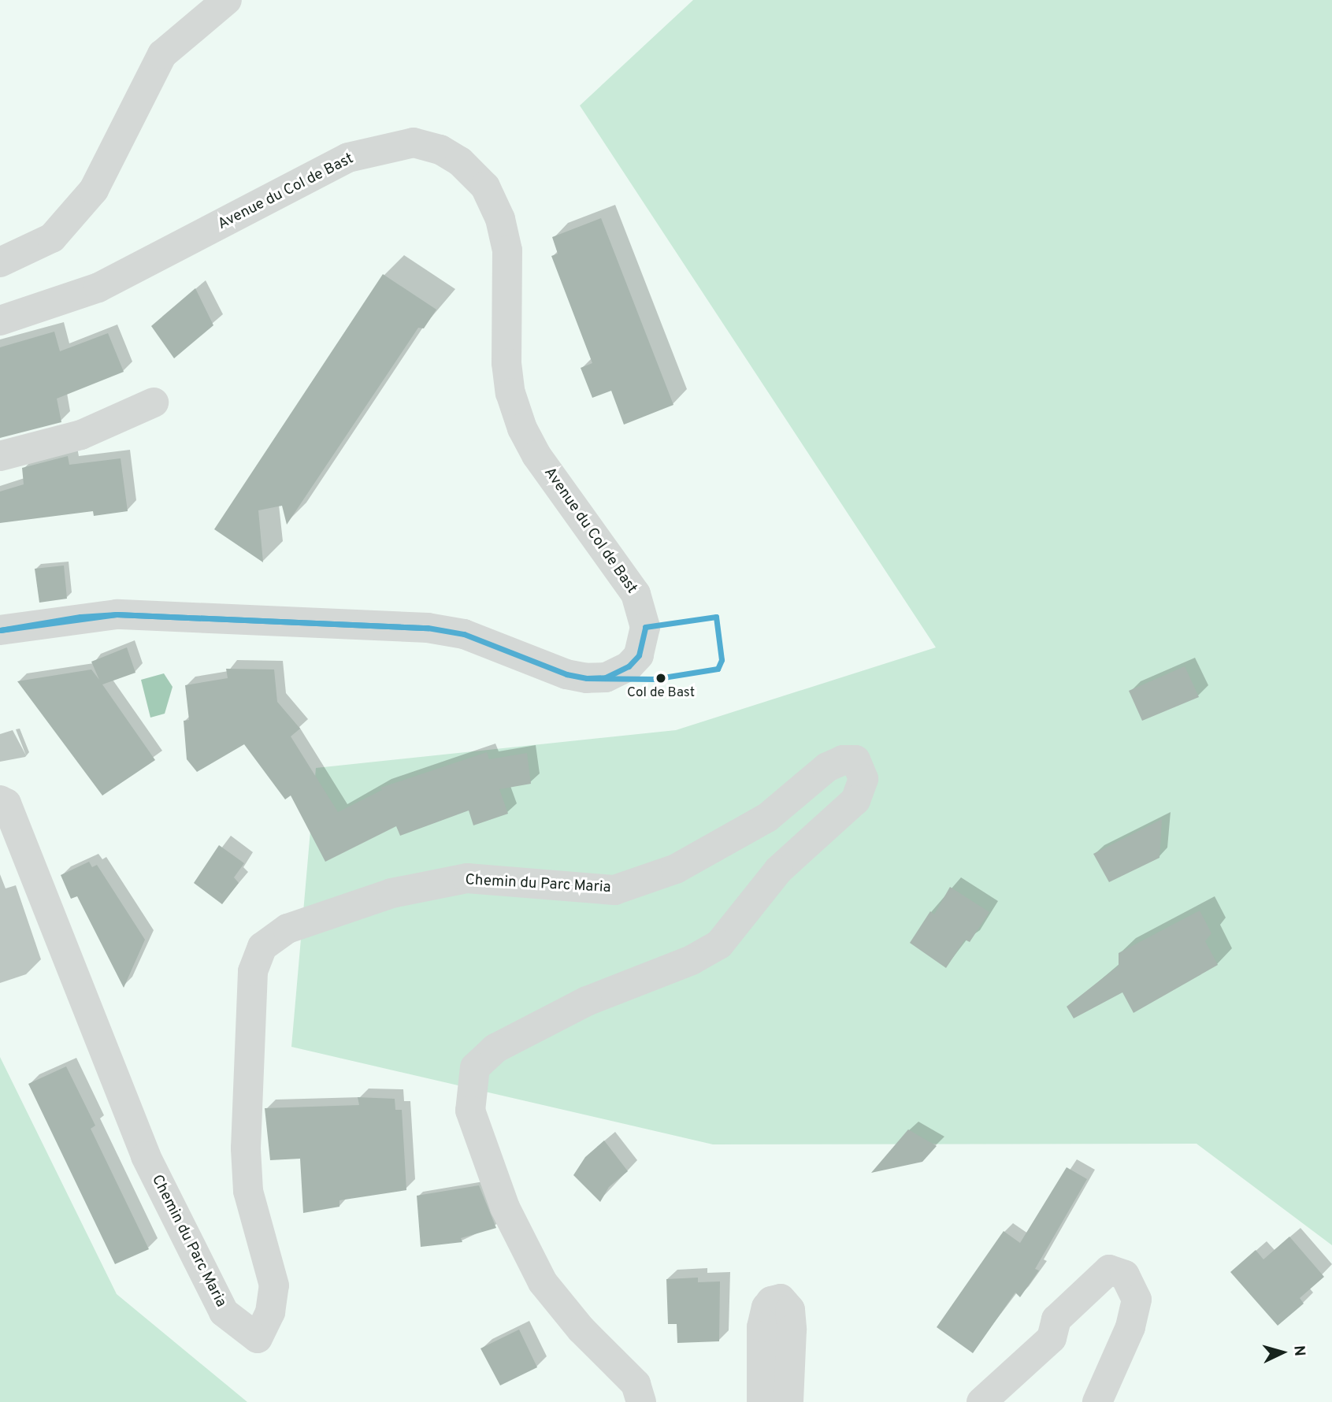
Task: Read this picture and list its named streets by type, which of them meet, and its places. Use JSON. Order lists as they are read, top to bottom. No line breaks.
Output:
{"streets":{"street":["Avenue du Col de Bast","Chemin du Parc Maria"]},"places":["Col de Bast"],"north":"right"}
